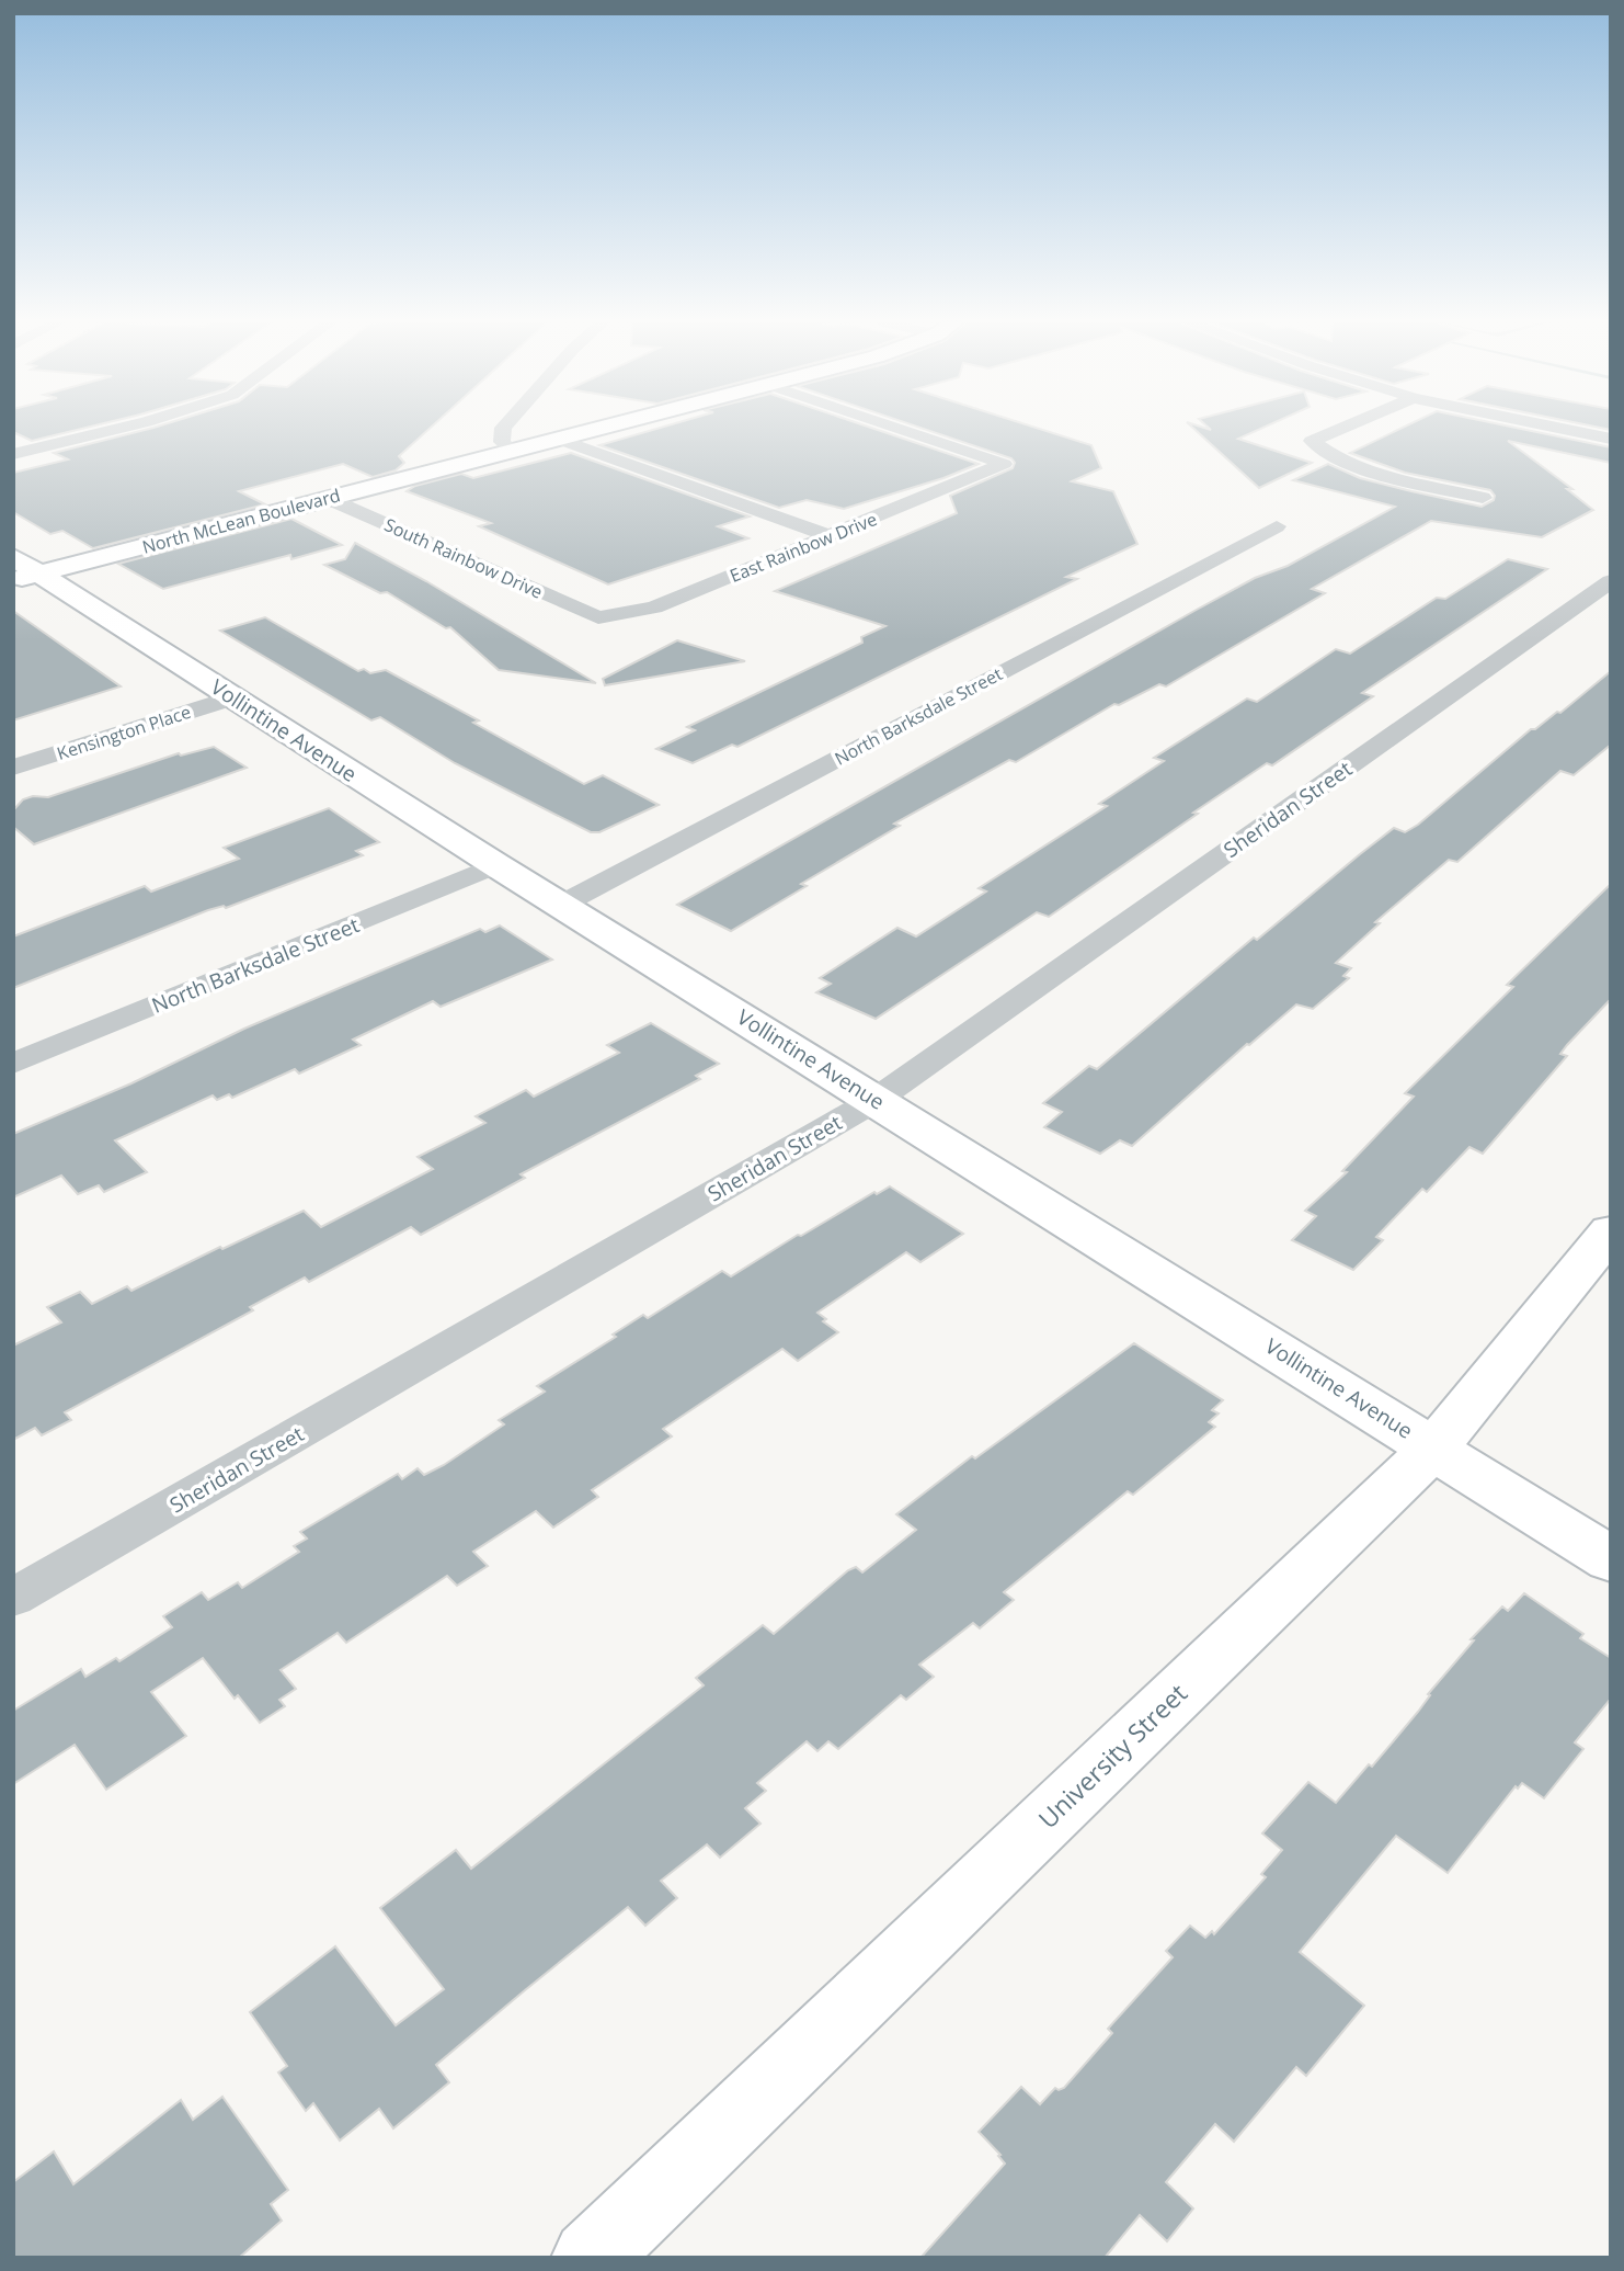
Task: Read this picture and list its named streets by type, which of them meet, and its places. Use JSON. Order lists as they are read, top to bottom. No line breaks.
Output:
{"streets":{"street":["North McLean Boulevard","East Rainbow Drive","South Rainbow Drive","North Barksdale Street","Vollintine Avenue","Kensington Place","Sheridan Street","University Street"]},"crossings":[["North McLean Boulevard","South Rainbow Drive"],["North McLean Boulevard","Vollintine Avenue"],["East Rainbow Drive","South Rainbow Drive"],["North Barksdale Street","Vollintine Avenue"],["Vollintine Avenue","Kensington Place"],["Vollintine Avenue","Sheridan Street"],["Vollintine Avenue","University Street"]]}
